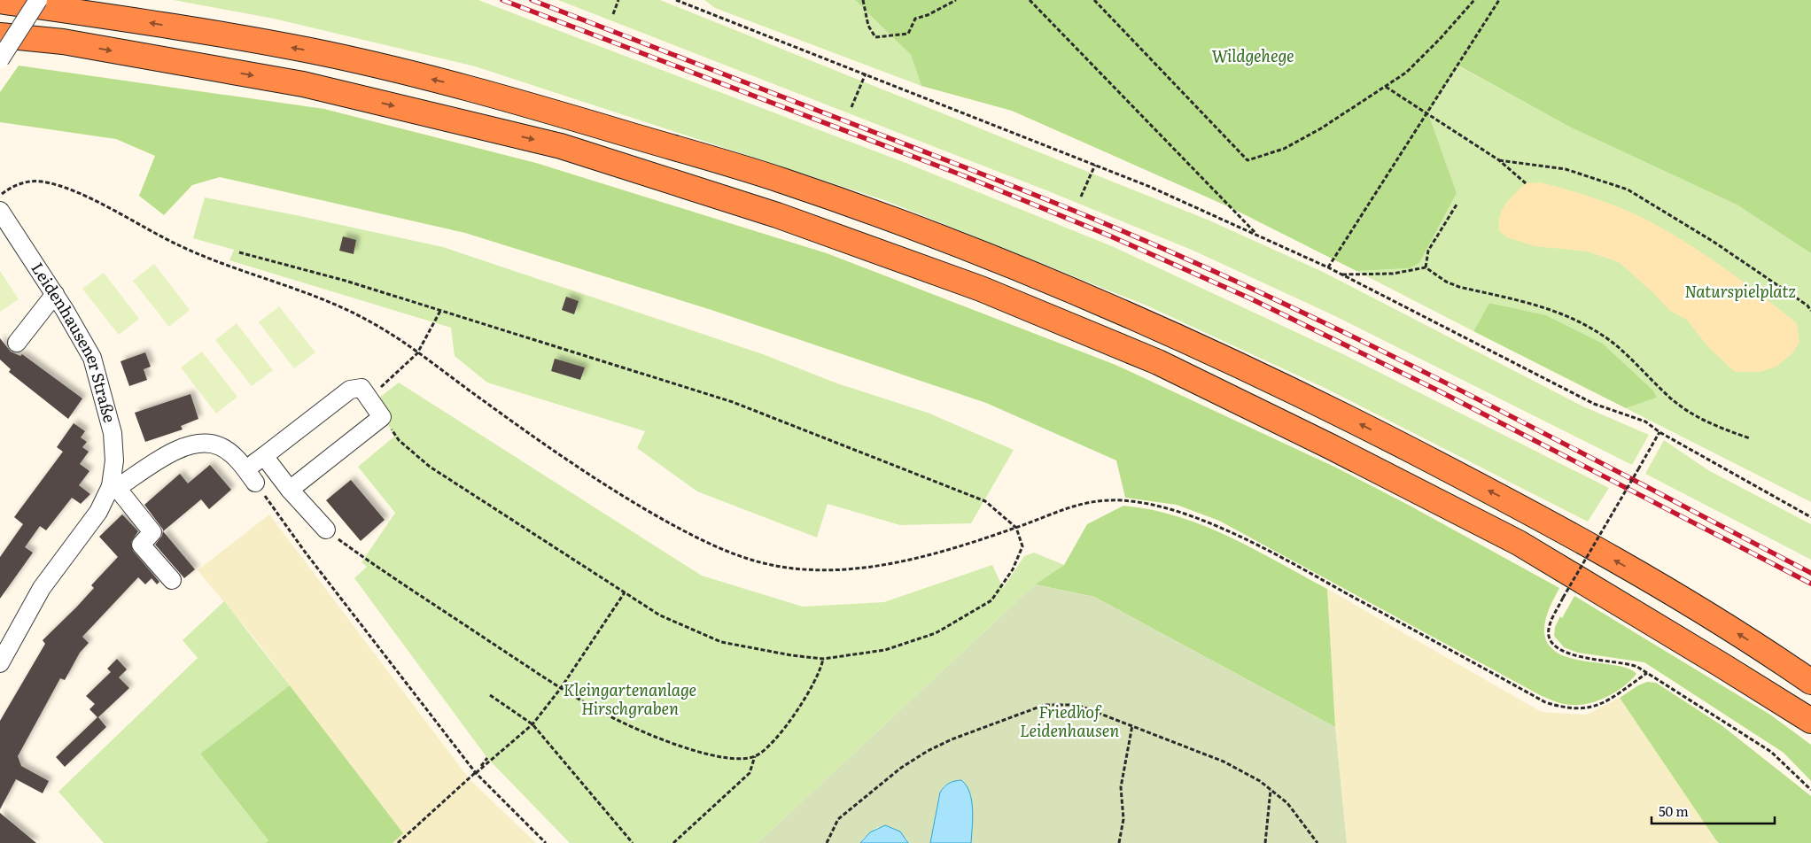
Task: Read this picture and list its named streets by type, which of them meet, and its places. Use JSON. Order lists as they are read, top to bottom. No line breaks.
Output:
{"streets":{"street":["Leidenhausener Straße"]},"parks":["Wildgehege","Naturspielplatz","Kleingartenanlage Hirschgraben","Friedhof Leidenhausen"],"scale_bar":"50 m"}
